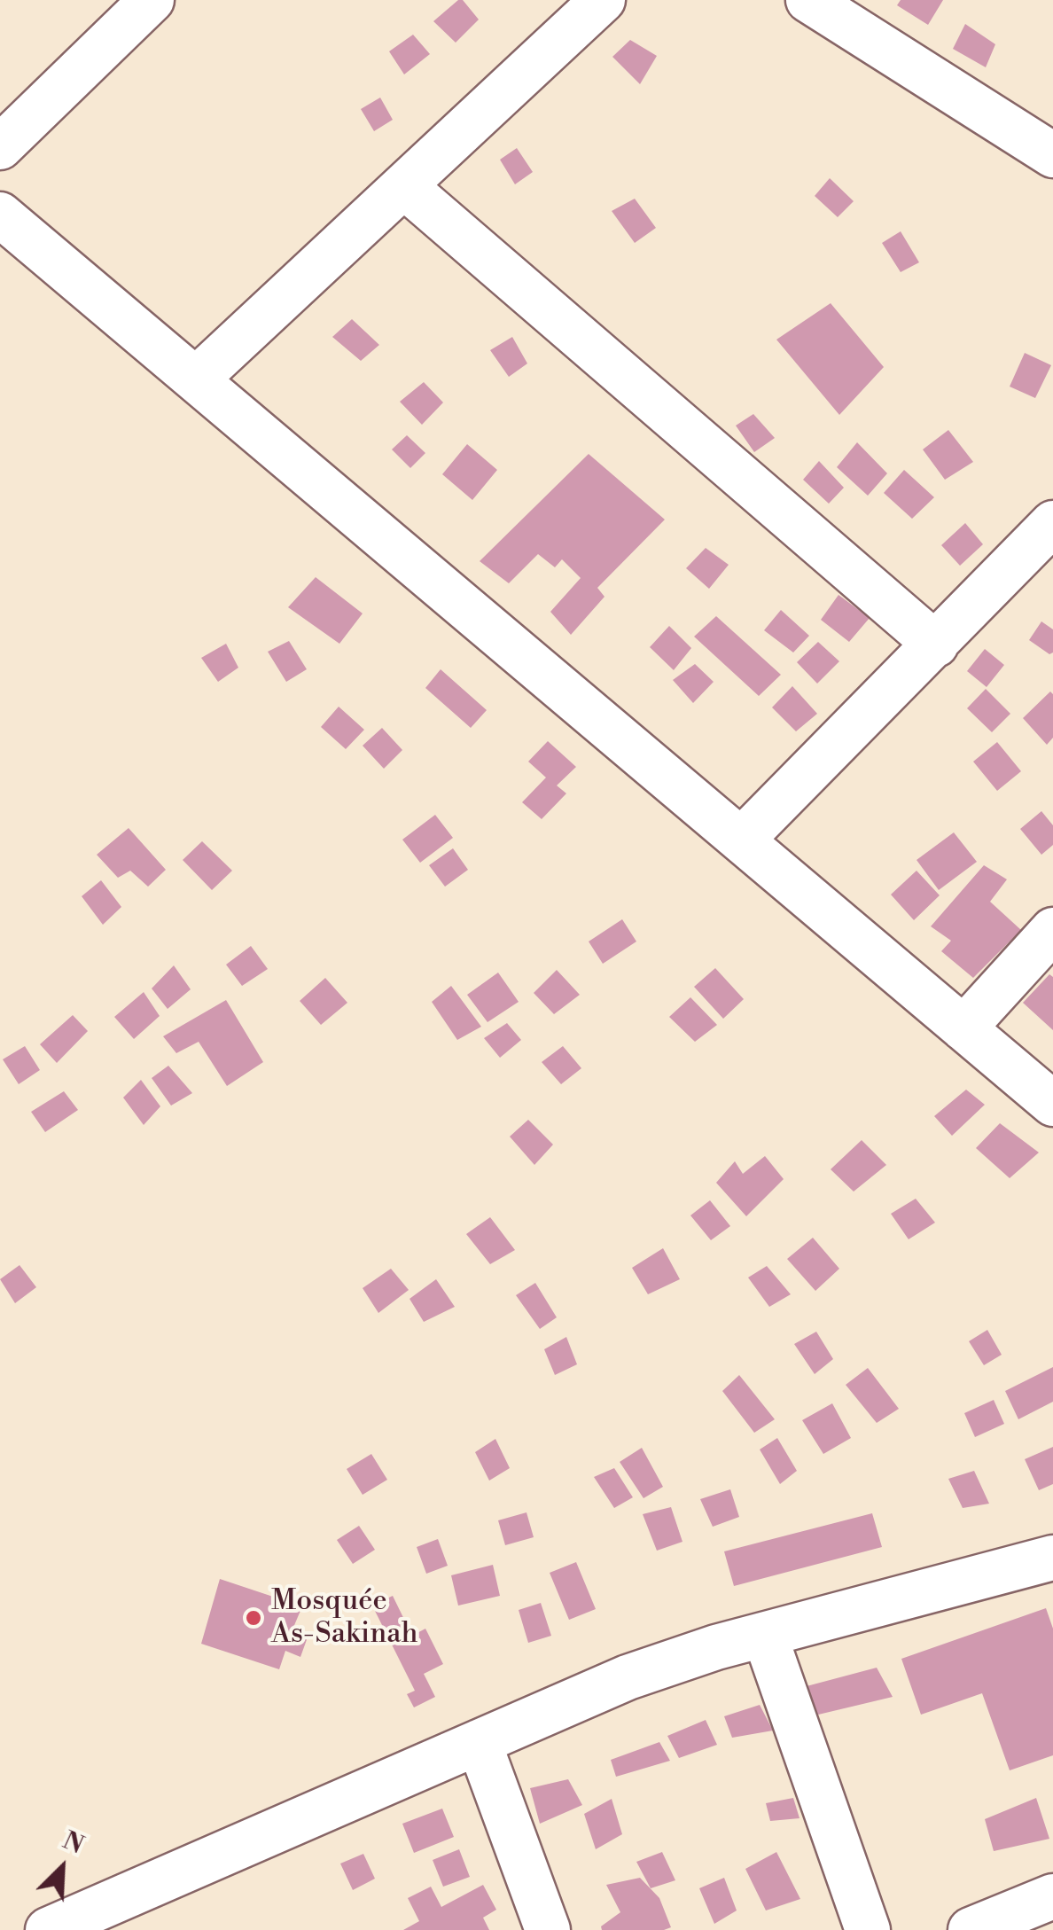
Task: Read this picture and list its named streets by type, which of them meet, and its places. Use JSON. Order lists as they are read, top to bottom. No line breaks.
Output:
{"places":["Mosquée As-Sakinah"],"north":"top right"}
